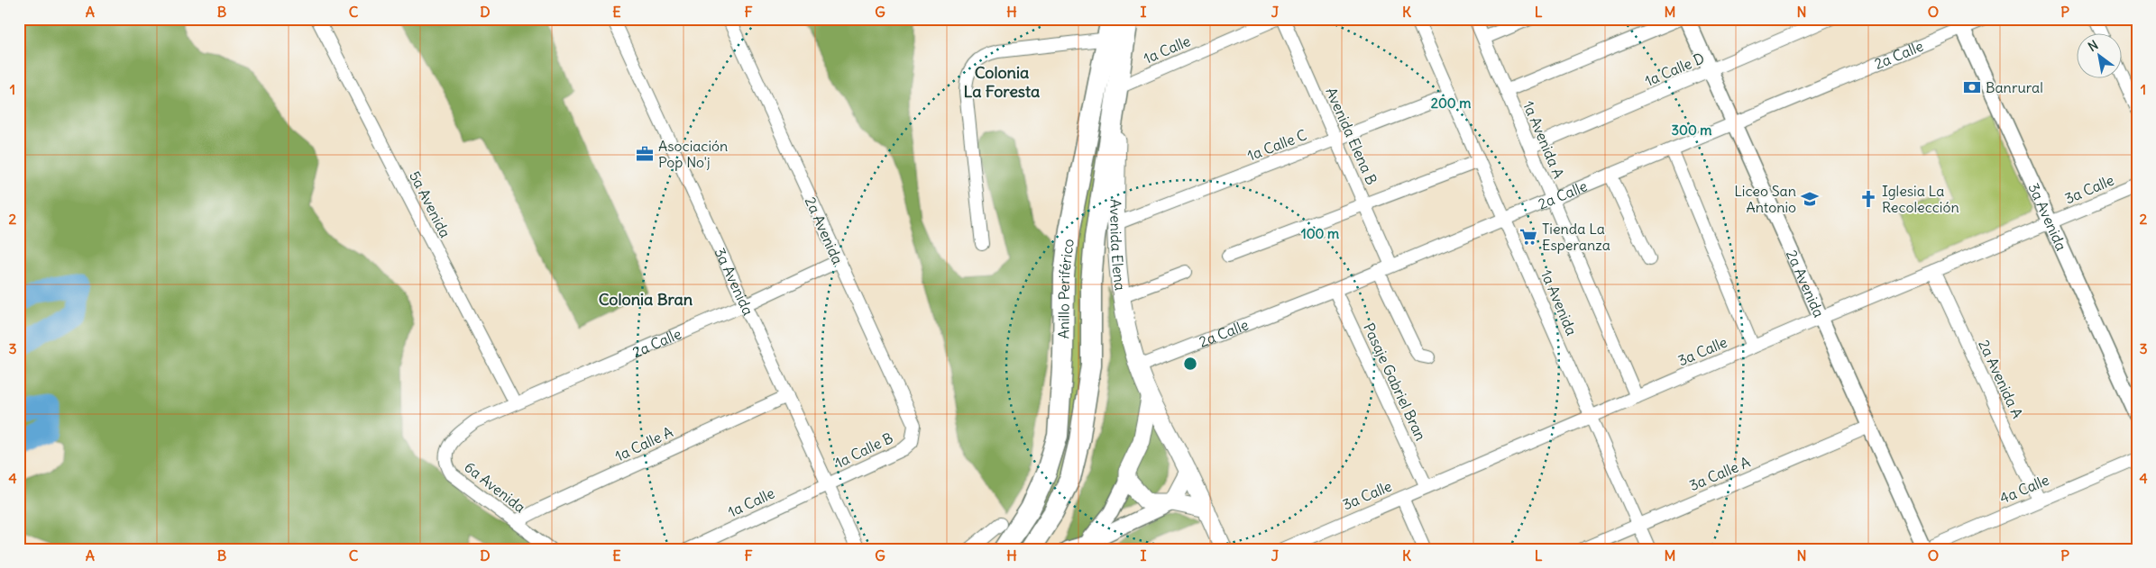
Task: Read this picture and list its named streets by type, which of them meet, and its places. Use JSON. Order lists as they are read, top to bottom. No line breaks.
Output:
{"streets":{"highway":["Anillo Periférico"],"main road":["Avenida Elena"],"street":["1a Calle","2a Calle","1a Calle D","Avenida Elena B","1a Avenida A","1a Calle C","3a Calle","5a Avenida","3a Avenida","2a Avenida","1a Avenida","2a Avenida A","Pasaje Gabriel Bran","1a Calle A","1a Calle B","3a Calle A","6a Avenida","4a Calle"]},"crossings":[["1a Calle","3a Avenida"],["1a Calle","Avenida Elena"],["1a Calle","Anillo Periférico"],["1a Calle","1a Calle B"],["2a Calle","Avenida Elena B"],["2a Calle","1a Avenida A"],["2a Calle","5a Avenida"],["2a Calle","3a Avenida"],["2a Calle","2a Avenida"],["2a Calle","Avenida Elena"],["2a Calle","1a Avenida"],["2a Calle","Pasaje Gabriel Bran"],["2a Calle","6a Avenida"],["1a Calle D","1a Avenida A"],["1a Calle D","2a Avenida"],["Avenida Elena B","1a Calle C"],["1a Avenida A","3a Calle"],["1a Calle C","Avenida Elena"],["1a Calle C","1a Avenida"],["3a Calle","3a Avenida"],["3a Calle","2a Avenida"],["3a Calle","1a Avenida"],["3a Calle","2a Avenida A"],["3a Calle","Pasaje Gabriel Bran"],["3a Avenida","1a Calle A"],["3a Avenida","1a Calle B"],["2a Avenida","1a Calle B"],["2a Avenida","3a Calle A"],["2a Avenida","4a Calle"],["Avenida Elena","Anillo Periférico"],["1a Avenida","3a Calle A"],["2a Avenida A","4a Calle"],["1a Calle A","6a Avenida"]],"districts":["Colonia La Foresta","Colonia Bran"],"places":{"bank":["Banrural"],"office":["Asociación Pop No'j"],"school or university":["Liceo San Antonio"],"church":["Iglesia La Recolección"],"supermarket":["Tienda La Esperanza"]},"north":"top left","grid":{"columns":["A","B","C","D","E","F","G","H","I","J","K","L","M","N","O","P"],"rows":["1","2","3","4"]},"rings":["200 m","300 m","100 m"]}
